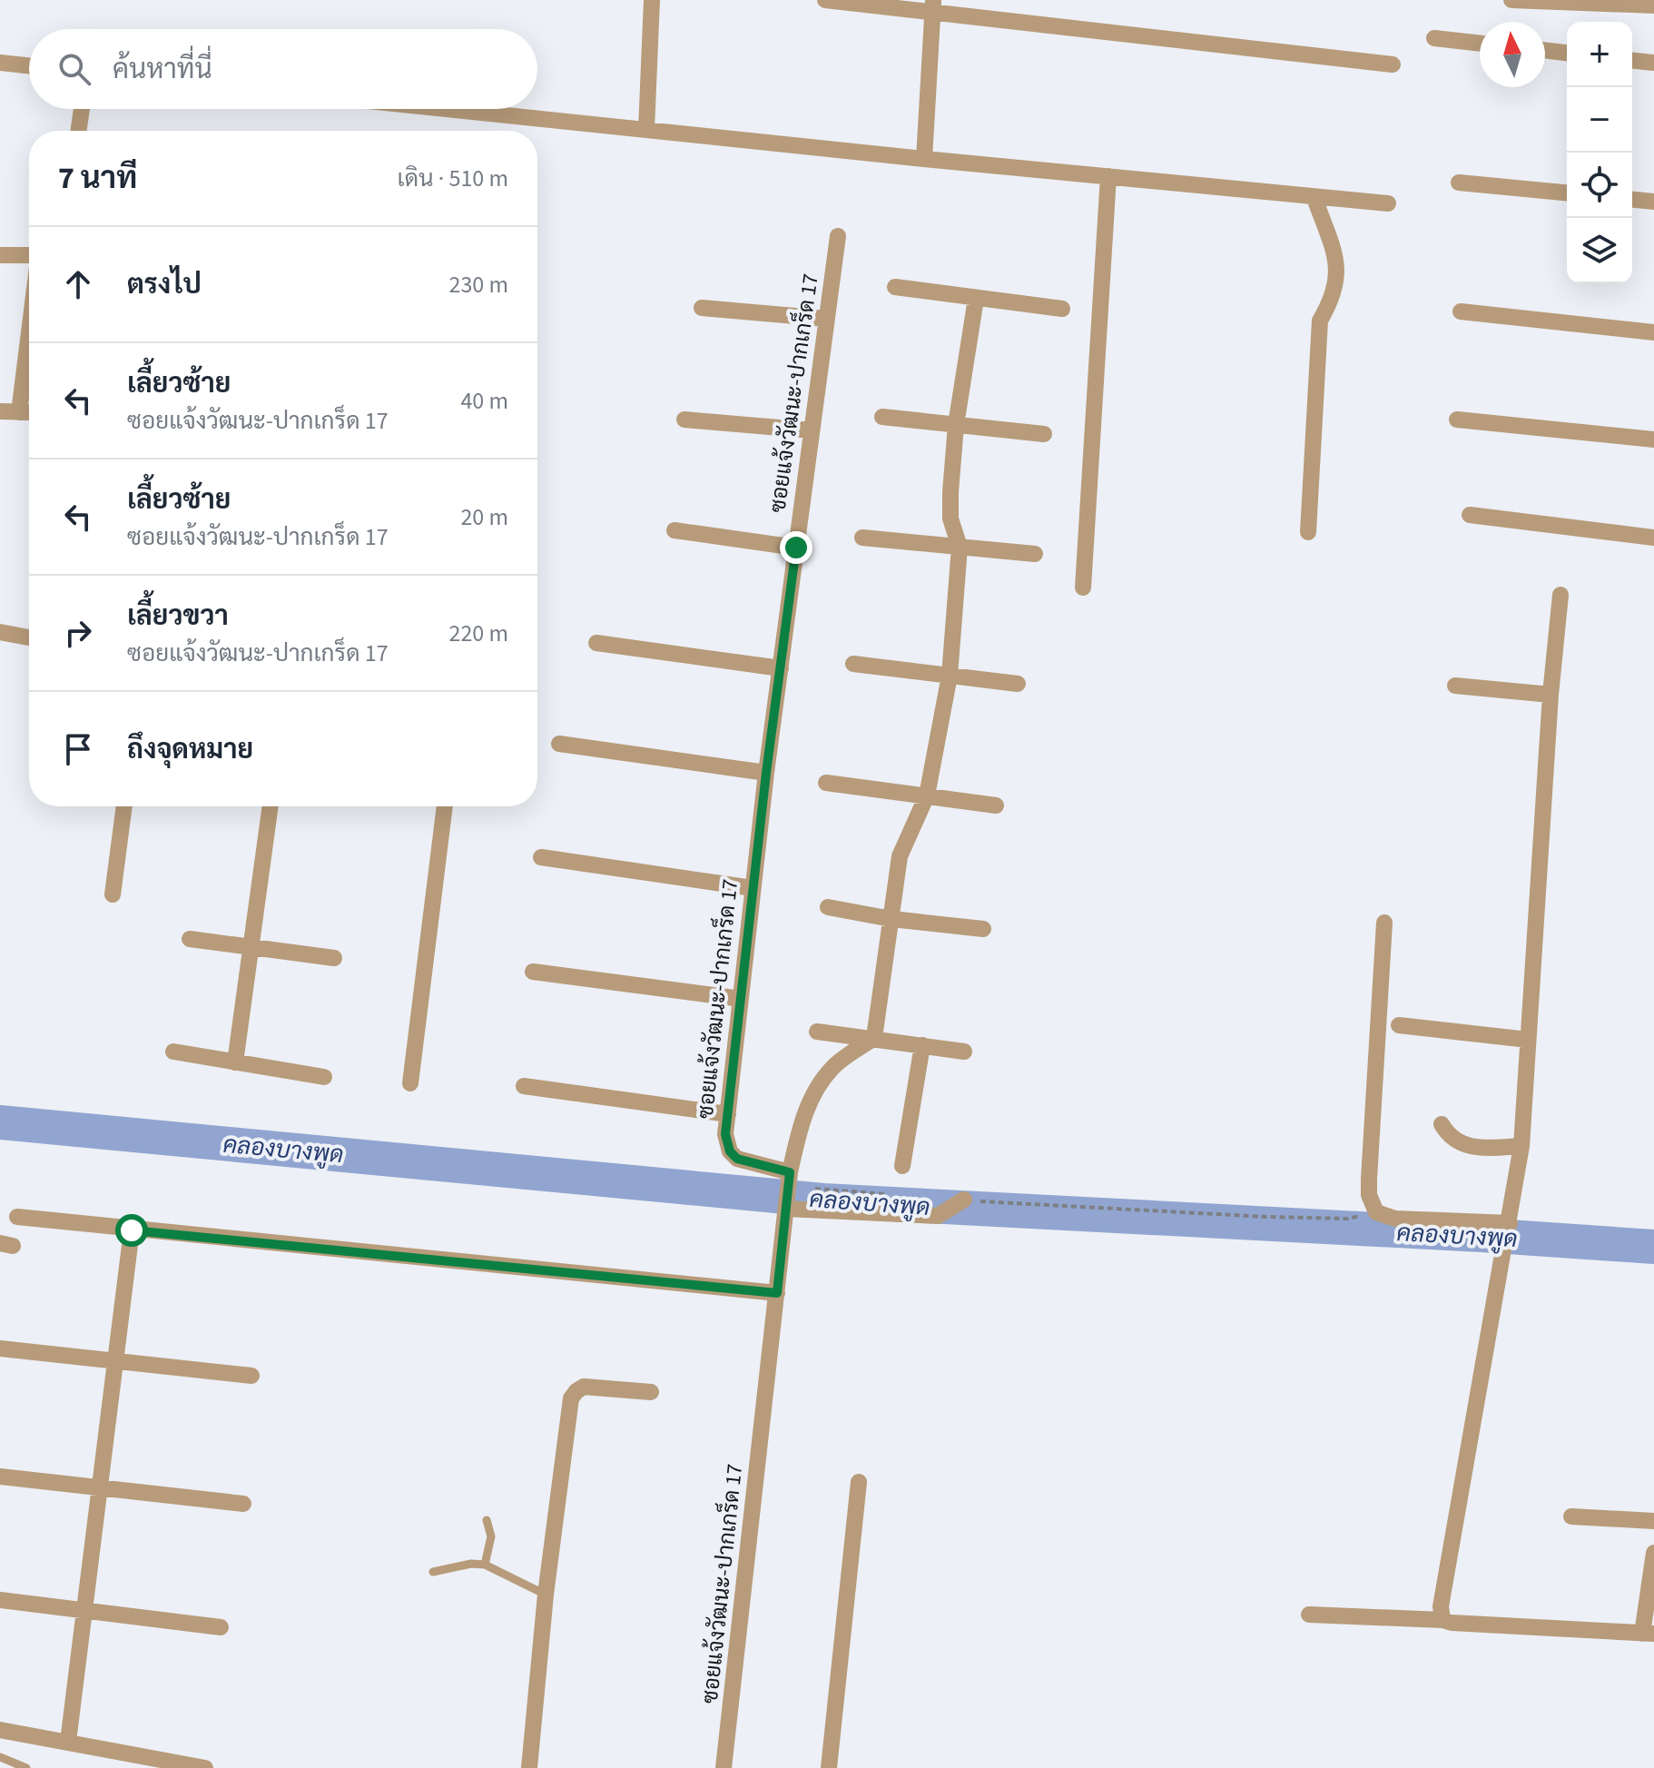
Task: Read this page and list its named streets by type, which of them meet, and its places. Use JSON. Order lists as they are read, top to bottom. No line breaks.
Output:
{"streets":{"street":["ซอยแจ้งวัฒนะ-ปากเกร็ด 17"]},"water":["คลองบางพูด"],"north":"top","page":{"map_buttons":["+","−"],"search":"ค้นหาที่นี่","heading":["7 นาที","เดิน · 510 m"],"list":[["ตรงไป","230 m"],["เลี้ยวซ้าย","ซอยแจ้งวัฒนะ-ปากเกร็ด 17","40 m"],["เลี้ยวซ้าย","ซอยแจ้งวัฒนะ-ปากเกร็ด 17","20 m"],["เลี้ยวขวา","ซอยแจ้งวัฒนะ-ปากเกร็ด 17","220 m"],"ถึงจุดหมาย"]}}
